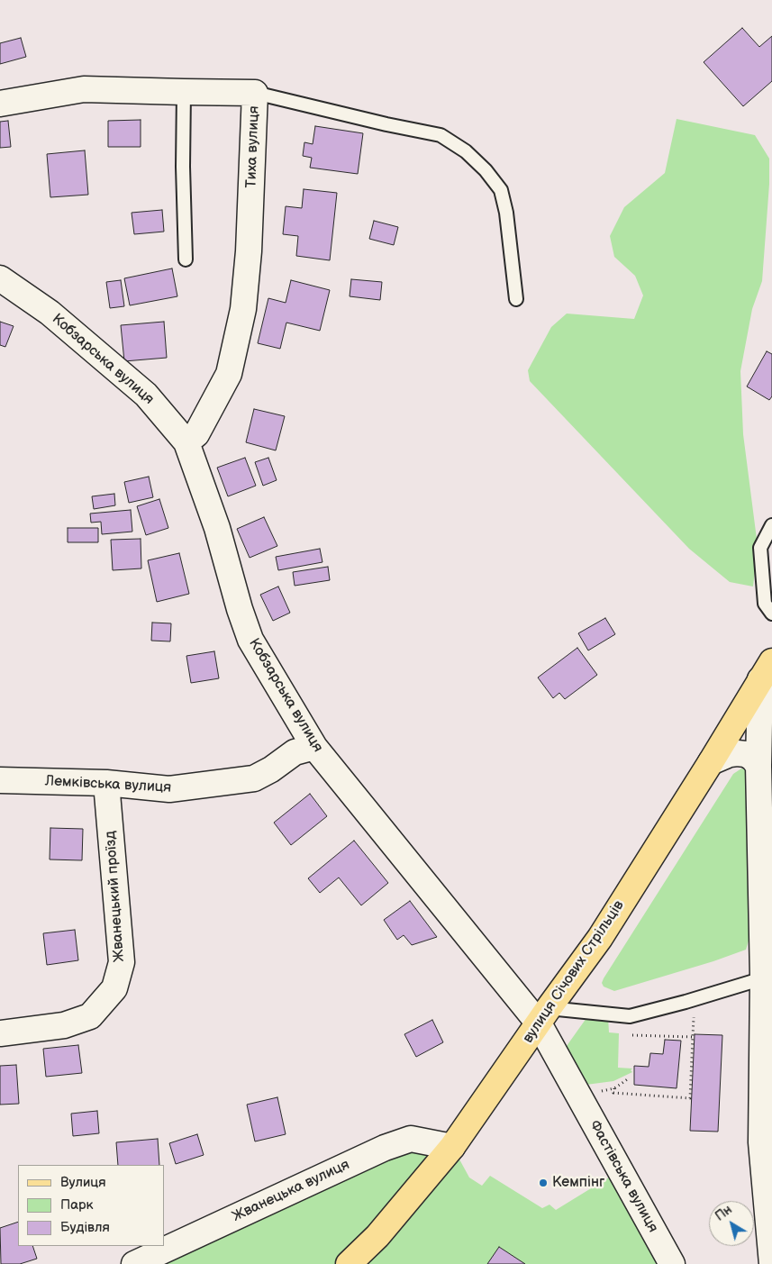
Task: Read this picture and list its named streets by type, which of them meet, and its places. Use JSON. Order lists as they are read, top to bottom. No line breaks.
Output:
{"streets":{"main road":["вулиця Січових Стрільців"],"street":["Тиха вулиця","Кобзарська вулиця","Лемківська вулиця","Жванецький проїзд","Фастівська вулиця","Жванецька вулиця"]},"crossings":[["Тиха вулиця","Кобзарська вулиця"],["Кобзарська вулиця","Лемківська вулиця"],["Кобзарська вулиця","вулиця Січових Стрільців"],["Кобзарська вулиця","Фастівська вулиця"],["Лемківська вулиця","Жванецький проїзд"],["вулиця Січових Стрільців","Жванецька вулиця"]],"places":["Кемпінг"],"legend":["Вулиця","Парк","Будівля"],"north":"top left"}
